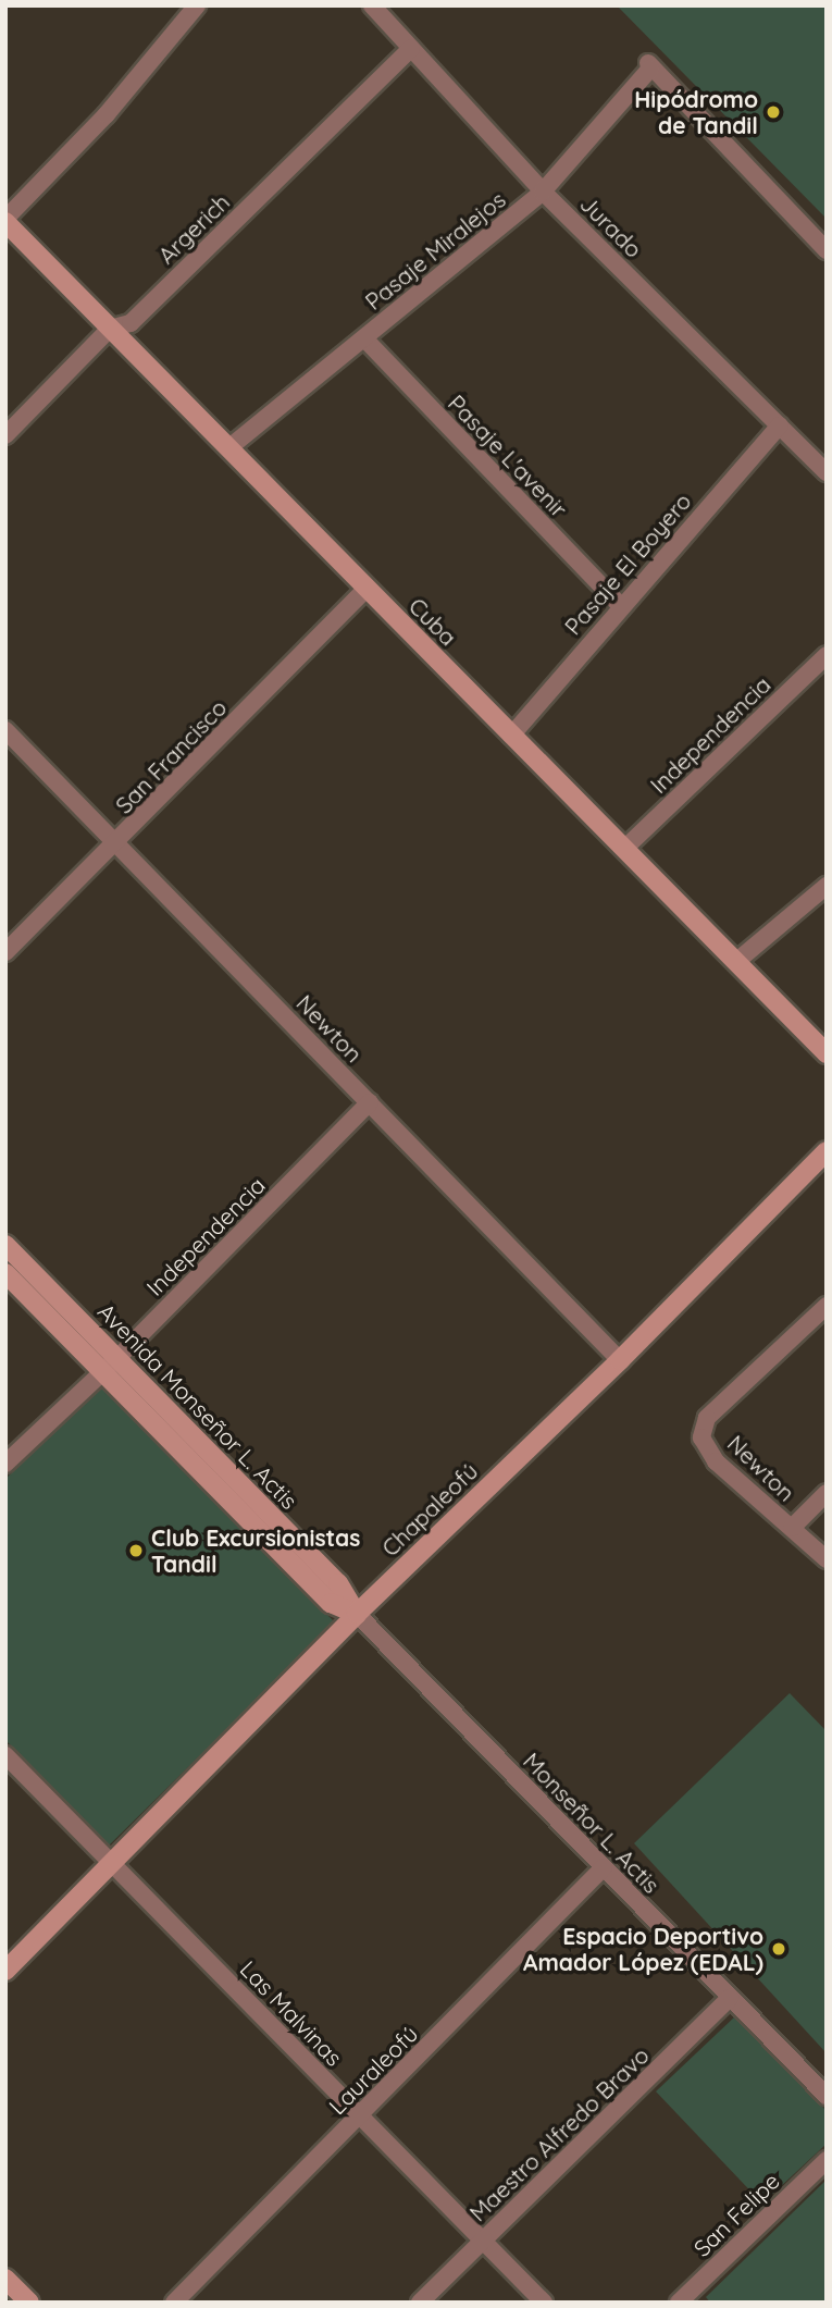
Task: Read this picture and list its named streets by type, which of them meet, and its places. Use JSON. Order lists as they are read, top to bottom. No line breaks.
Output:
{"streets":{"street":["Jurado","Argerich","Pasaje Miralejos","Pasaje L'avenir","Pasaje El Boyero","Cuba","Independencia","San Francisco","Newton","Avenida Monseñor L. Actis","Chapaleofú","Monseñor L. Actis","Las Malvinas","Lauraleofú","Maestro Alfredo Bravo","San Felipe"]},"crossings":[["Jurado","Argerich"],["Jurado","Pasaje Miralejos"],["Jurado","Pasaje El Boyero"],["Argerich","Cuba"],["Pasaje Miralejos","Pasaje L'avenir"],["Pasaje Miralejos","Cuba"],["Pasaje L'avenir","Pasaje El Boyero"],["Pasaje El Boyero","Cuba"],["Cuba","Independencia"],["Cuba","San Francisco"],["Independencia","Newton"],["Independencia","Avenida Monseñor L. Actis"],["San Francisco","Newton"],["Newton","Chapaleofú"],["Avenida Monseñor L. Actis","Chapaleofú"],["Avenida Monseñor L. Actis","Monseñor L. Actis"],["Chapaleofú","Monseñor L. Actis"],["Chapaleofú","Las Malvinas"],["Monseñor L. Actis","Lauraleofú"],["Monseñor L. Actis","Maestro Alfredo Bravo"],["Las Malvinas","Lauraleofú"],["Las Malvinas","Maestro Alfredo Bravo"]],"places":["Hipódromo de Tandil","Club Excursionistas Tandil","Espacio Deportivo Amador López (EDAL)"]}
